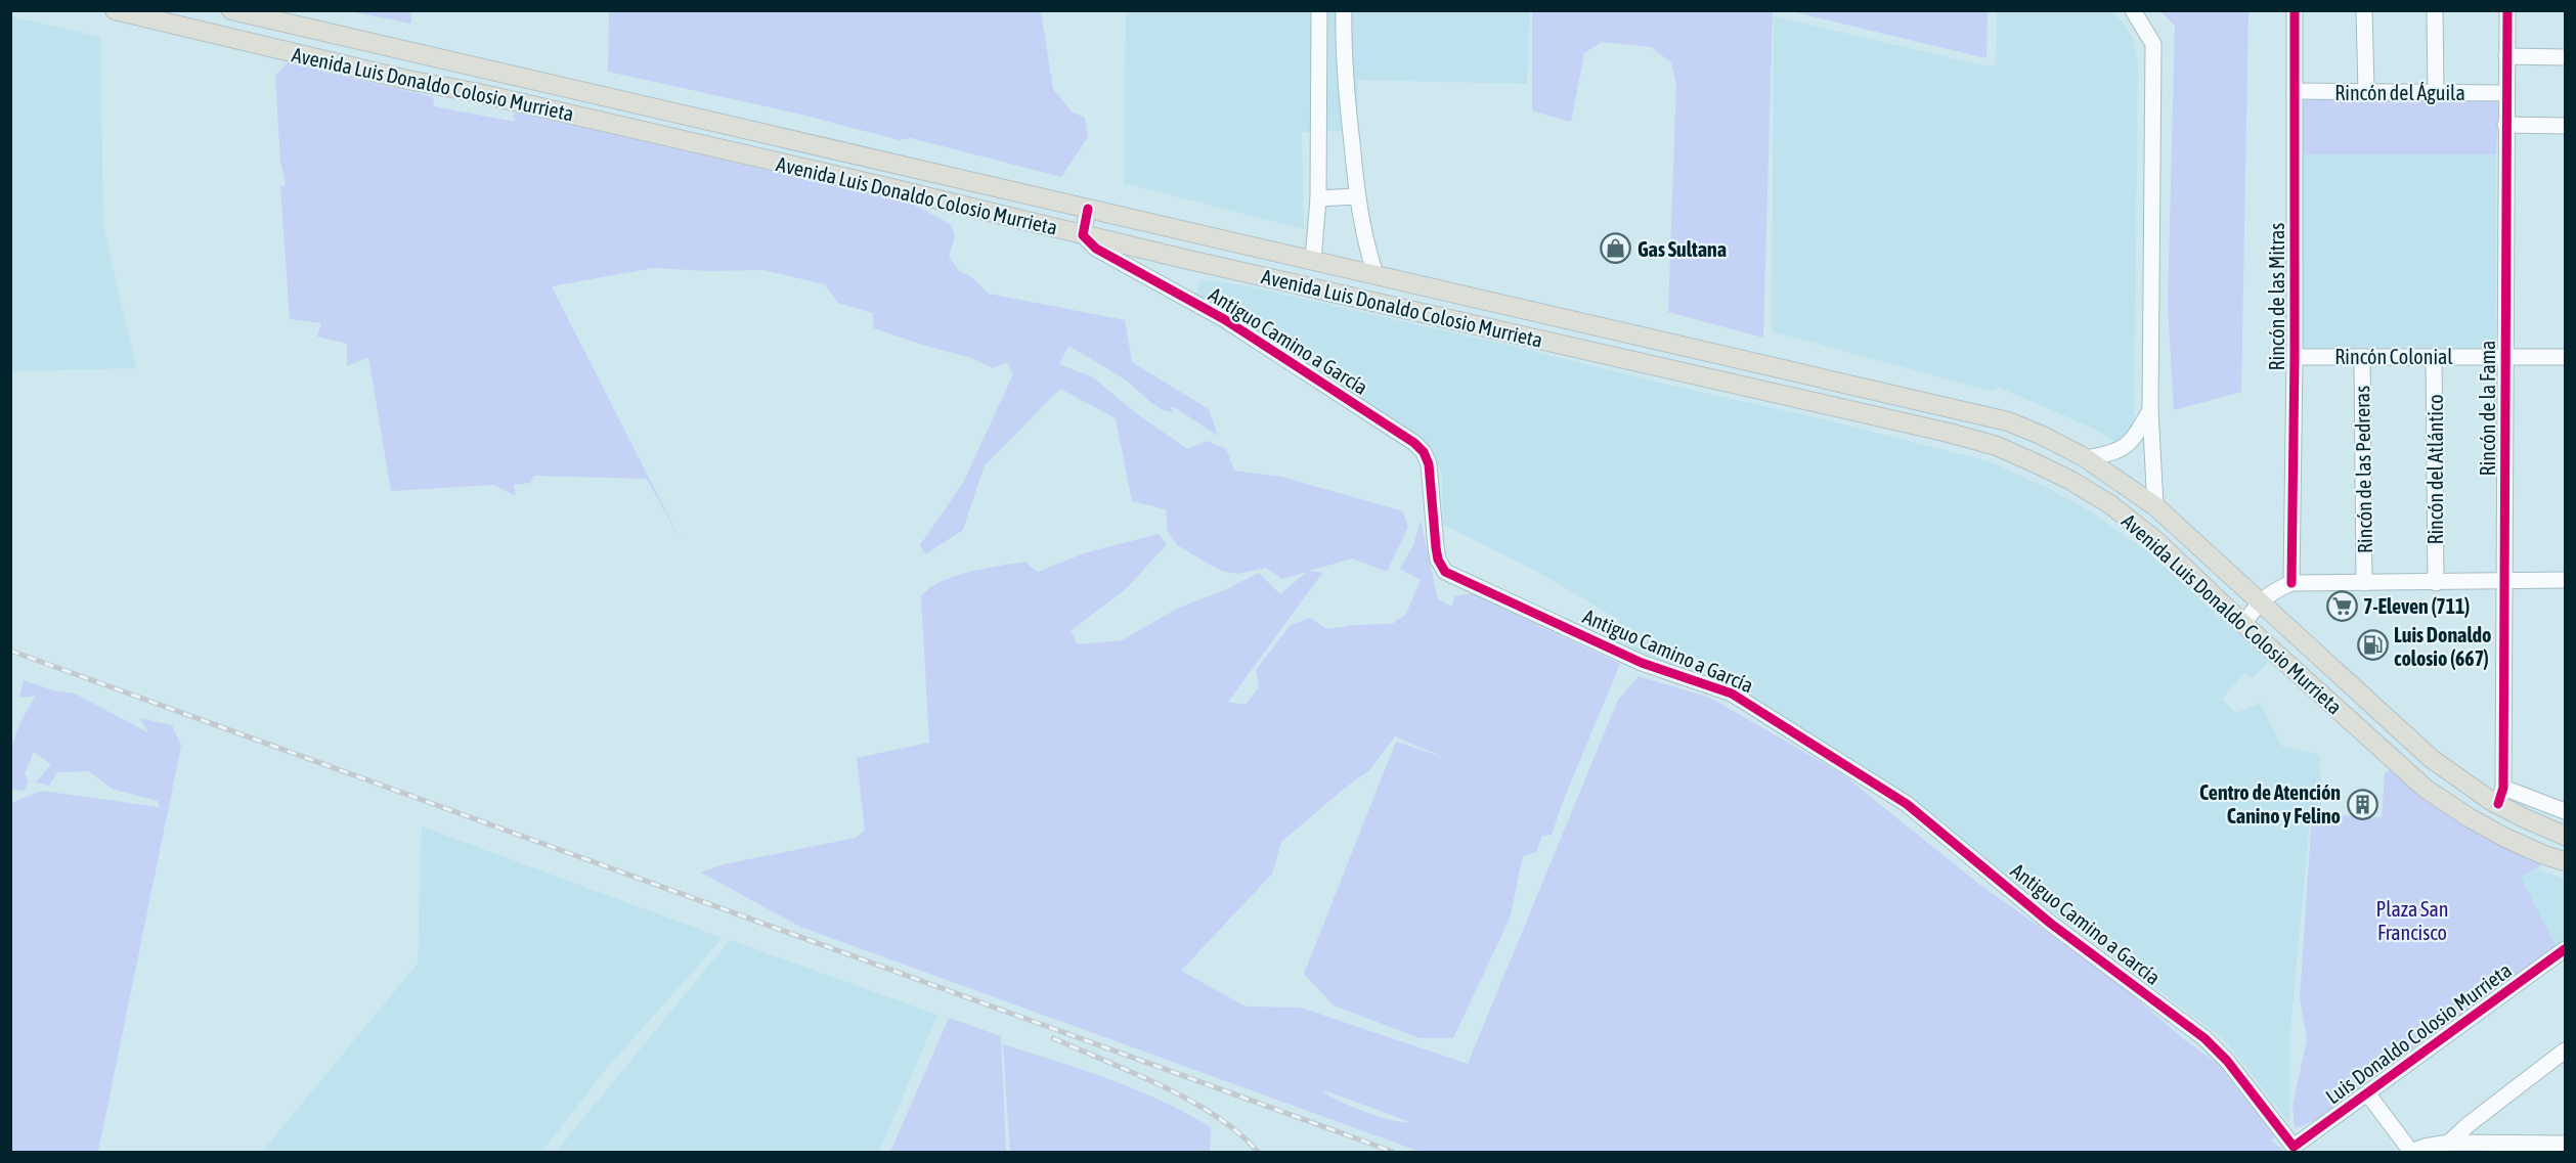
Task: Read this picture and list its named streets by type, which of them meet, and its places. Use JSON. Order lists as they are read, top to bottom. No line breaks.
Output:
{"streets":{"main road":["Avenida Luis Donaldo Colosio Murrieta"],"street":["Rincón del Águila","Rincón de las Mitras","Antiguo Camino a García","Rincón Colonial","Rincón de la Fama","Rincón de las Pedreras","Rincón del Atlántico","Luis Donaldo Colosio Murrieta"]},"crossings":[["Avenida Luis Donaldo Colosio Murrieta","Antiguo Camino a García"],["Avenida Luis Donaldo Colosio Murrieta","Rincón de la Fama"],["Rincón del Águila","Rincón de las Mitras"],["Rincón del Águila","Rincón de la Fama"],["Rincón de las Mitras","Rincón Colonial"],["Antiguo Camino a García","Luis Donaldo Colosio Murrieta"],["Rincón Colonial","Rincón de la Fama"],["Rincón Colonial","Rincón de las Pedreras"],["Rincón Colonial","Rincón del Atlántico"]],"parks":["Plaza San Francisco"],"places":{"shop":["Gas Sultana"],"supermarket":["7-Eleven (711)"],"fuel station":["Luis Donaldo colosio (667)"],"building":["Centro de Atención Canino y Felino"]}}
